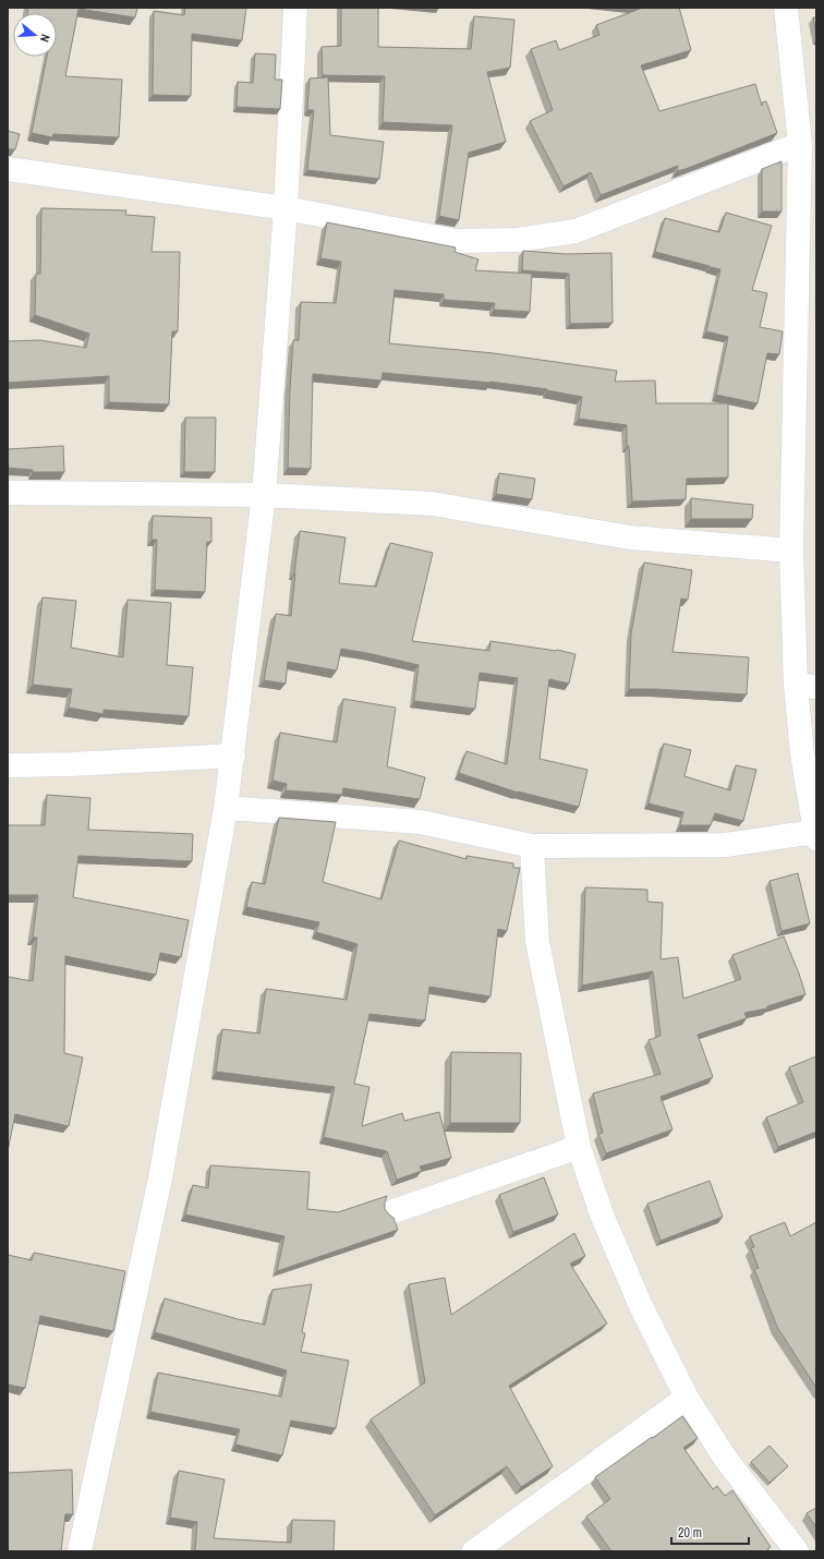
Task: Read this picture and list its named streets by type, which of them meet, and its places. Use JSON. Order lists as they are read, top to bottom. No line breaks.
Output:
{"scale_bar":"20 m","north":"right"}
